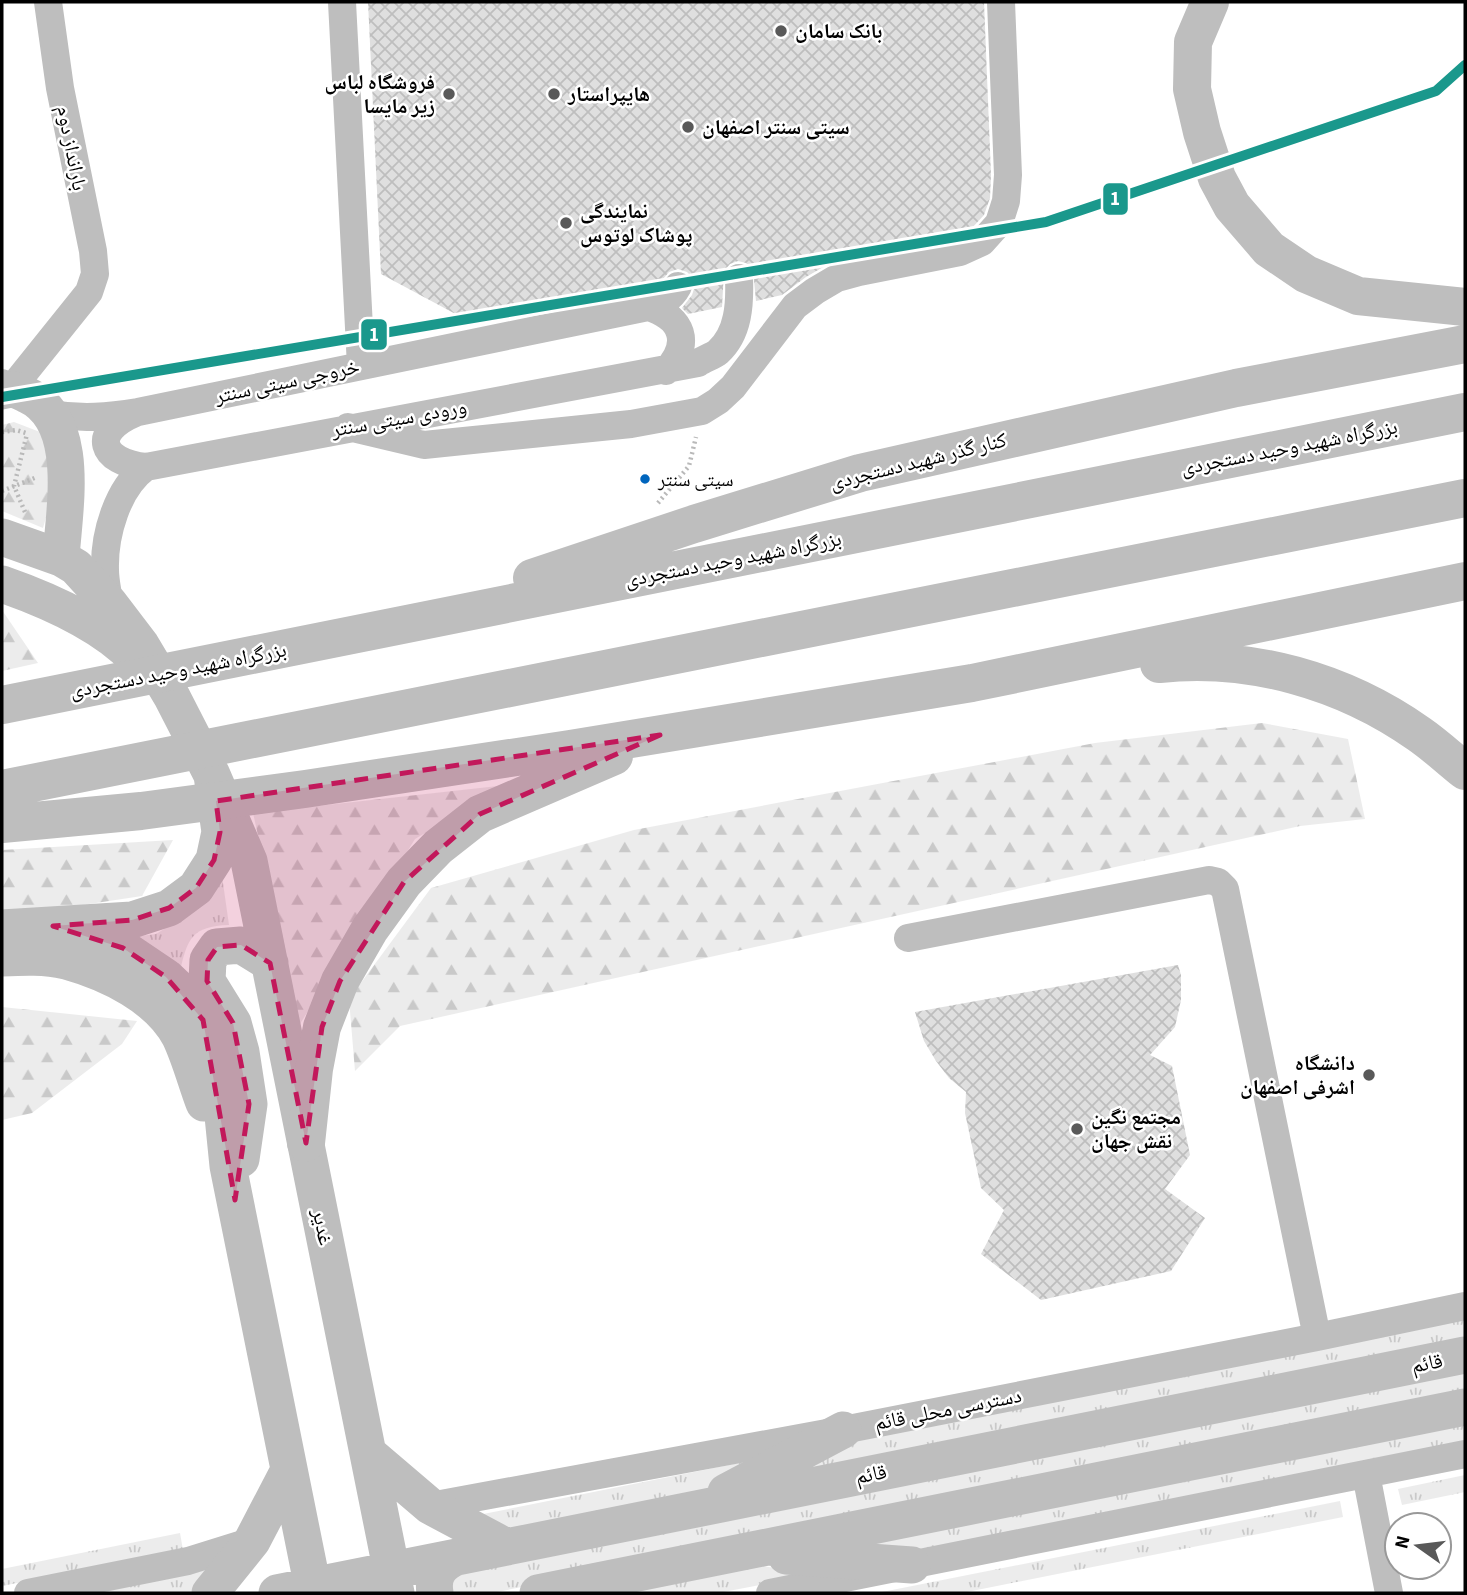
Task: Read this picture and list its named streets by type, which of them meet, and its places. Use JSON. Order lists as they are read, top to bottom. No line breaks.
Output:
{"streets":{"highway":["بزرگراه شهید وحید دستجردی","کنار گذر شهید دستجردی"],"main road":["غدیر","قائم"],"street":["بارانداز دوم","خروجی سیتی سنتر","ورودی سیتی سنتر","دسترسی محلی قائم"]},"crossings":[["بزرگراه شهید وحید دستجردی","کنار گذر شهید دستجردی"],["غدیر","قائم"]],"places":["بانک سامان","فروشگاه لباس زیر مایسا","هایپراستار","سیتی سنتر اصفهان","نمایندگی پوشاک لوتوس","سیتی سنتر","دانشگاه اشرفی اصفهان","مجتمع نگین نقش جهان"],"lines":["transit line 1"],"north":"left"}
